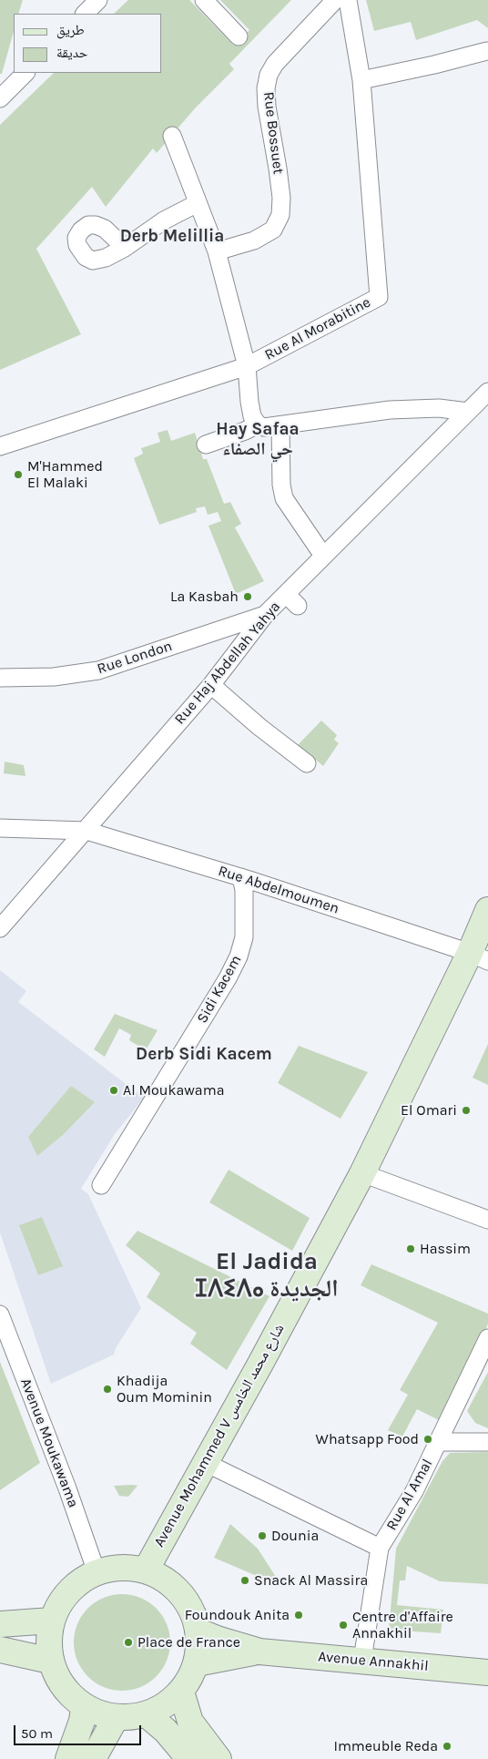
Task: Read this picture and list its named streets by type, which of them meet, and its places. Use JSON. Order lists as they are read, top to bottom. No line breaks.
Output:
{"streets":{"main road":["Avenue Mohammed V شارع محمد الخامس","Avenue Annakhil"],"street":["Rue Bossuet","Rue Al Morabitine","Rue London","Rue Haj Abdellah Yahya","Rue Abdelmoumen","Sidi Kacem","Avenue Moukawama","Rue Al Amal"]},"crossings":[["Rue London","Rue Haj Abdellah Yahya"],["Rue Haj Abdellah Yahya","Rue Abdelmoumen"],["Rue Abdelmoumen","Sidi Kacem"],["Rue Abdelmoumen","Avenue Mohammed V شارع محمد الخامس"],["Avenue Mohammed V شارع محمد الخامس","Avenue Moukawama"],["Avenue Mohammed V شارع محمد الخامس","Avenue Annakhil"],["Avenue Moukawama","Avenue Annakhil"],["Rue Al Amal","Avenue Annakhil"]],"districts":["Derb Melillia","Hay Safaa حي الصفاء","Derb Sidi Kacem","El Jadida ⵊⴷⵉⴷⴰ الجديدة"],"places":["M'Hammed El Malaki","La Kasbah","Al Moukawama","El Omari","Hassim","Khadija Oum Mominin","Whatsapp Food","Dounia","Snack Al Massira","Foundouk Anita","Centre d'Affaire Annakhil","Place de France","Immeuble Reda"],"legend":["طريق","حديقة"],"scale_bar":"50 m"}
